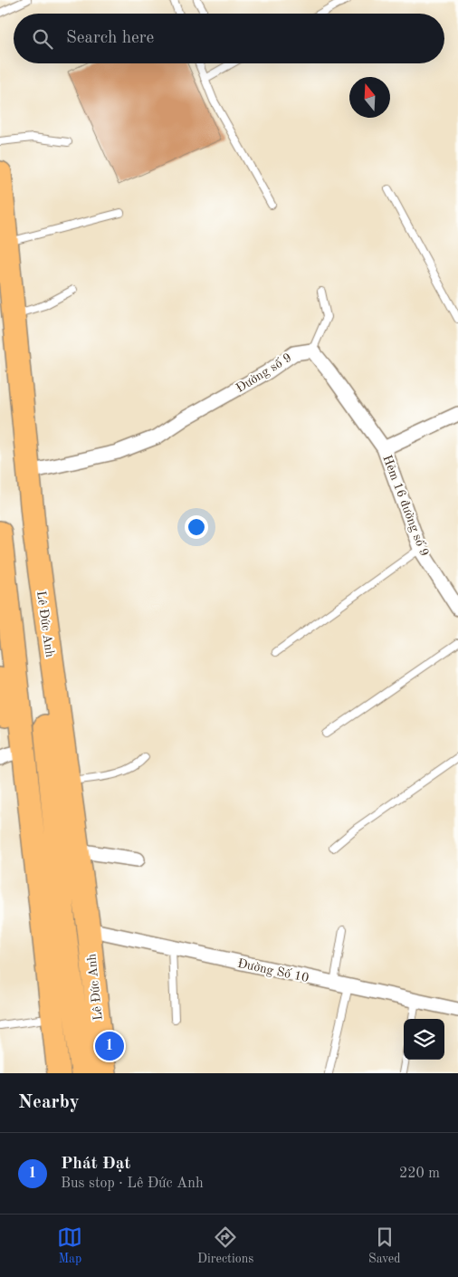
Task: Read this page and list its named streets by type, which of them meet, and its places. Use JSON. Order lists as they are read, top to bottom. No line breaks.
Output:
{"streets":{"highway":["Lê Đức Anh"],"street":["Đường số 9","Hẻm 16 đường số 9","Đường Số 10"]},"crossings":[["Đường số 9","Lê Đức Anh"],["Lê Đức Anh","Đường Số 10"]],"north":"top","page":{"search":"Search here","pins":"1","heading":"Nearby","list":[{"mark":"1","name":"Phát Đạt","note":"Bus stop · Lê Đức Anh","value":"220 m"}],"nav":["Map","Directions","Saved"]}}
